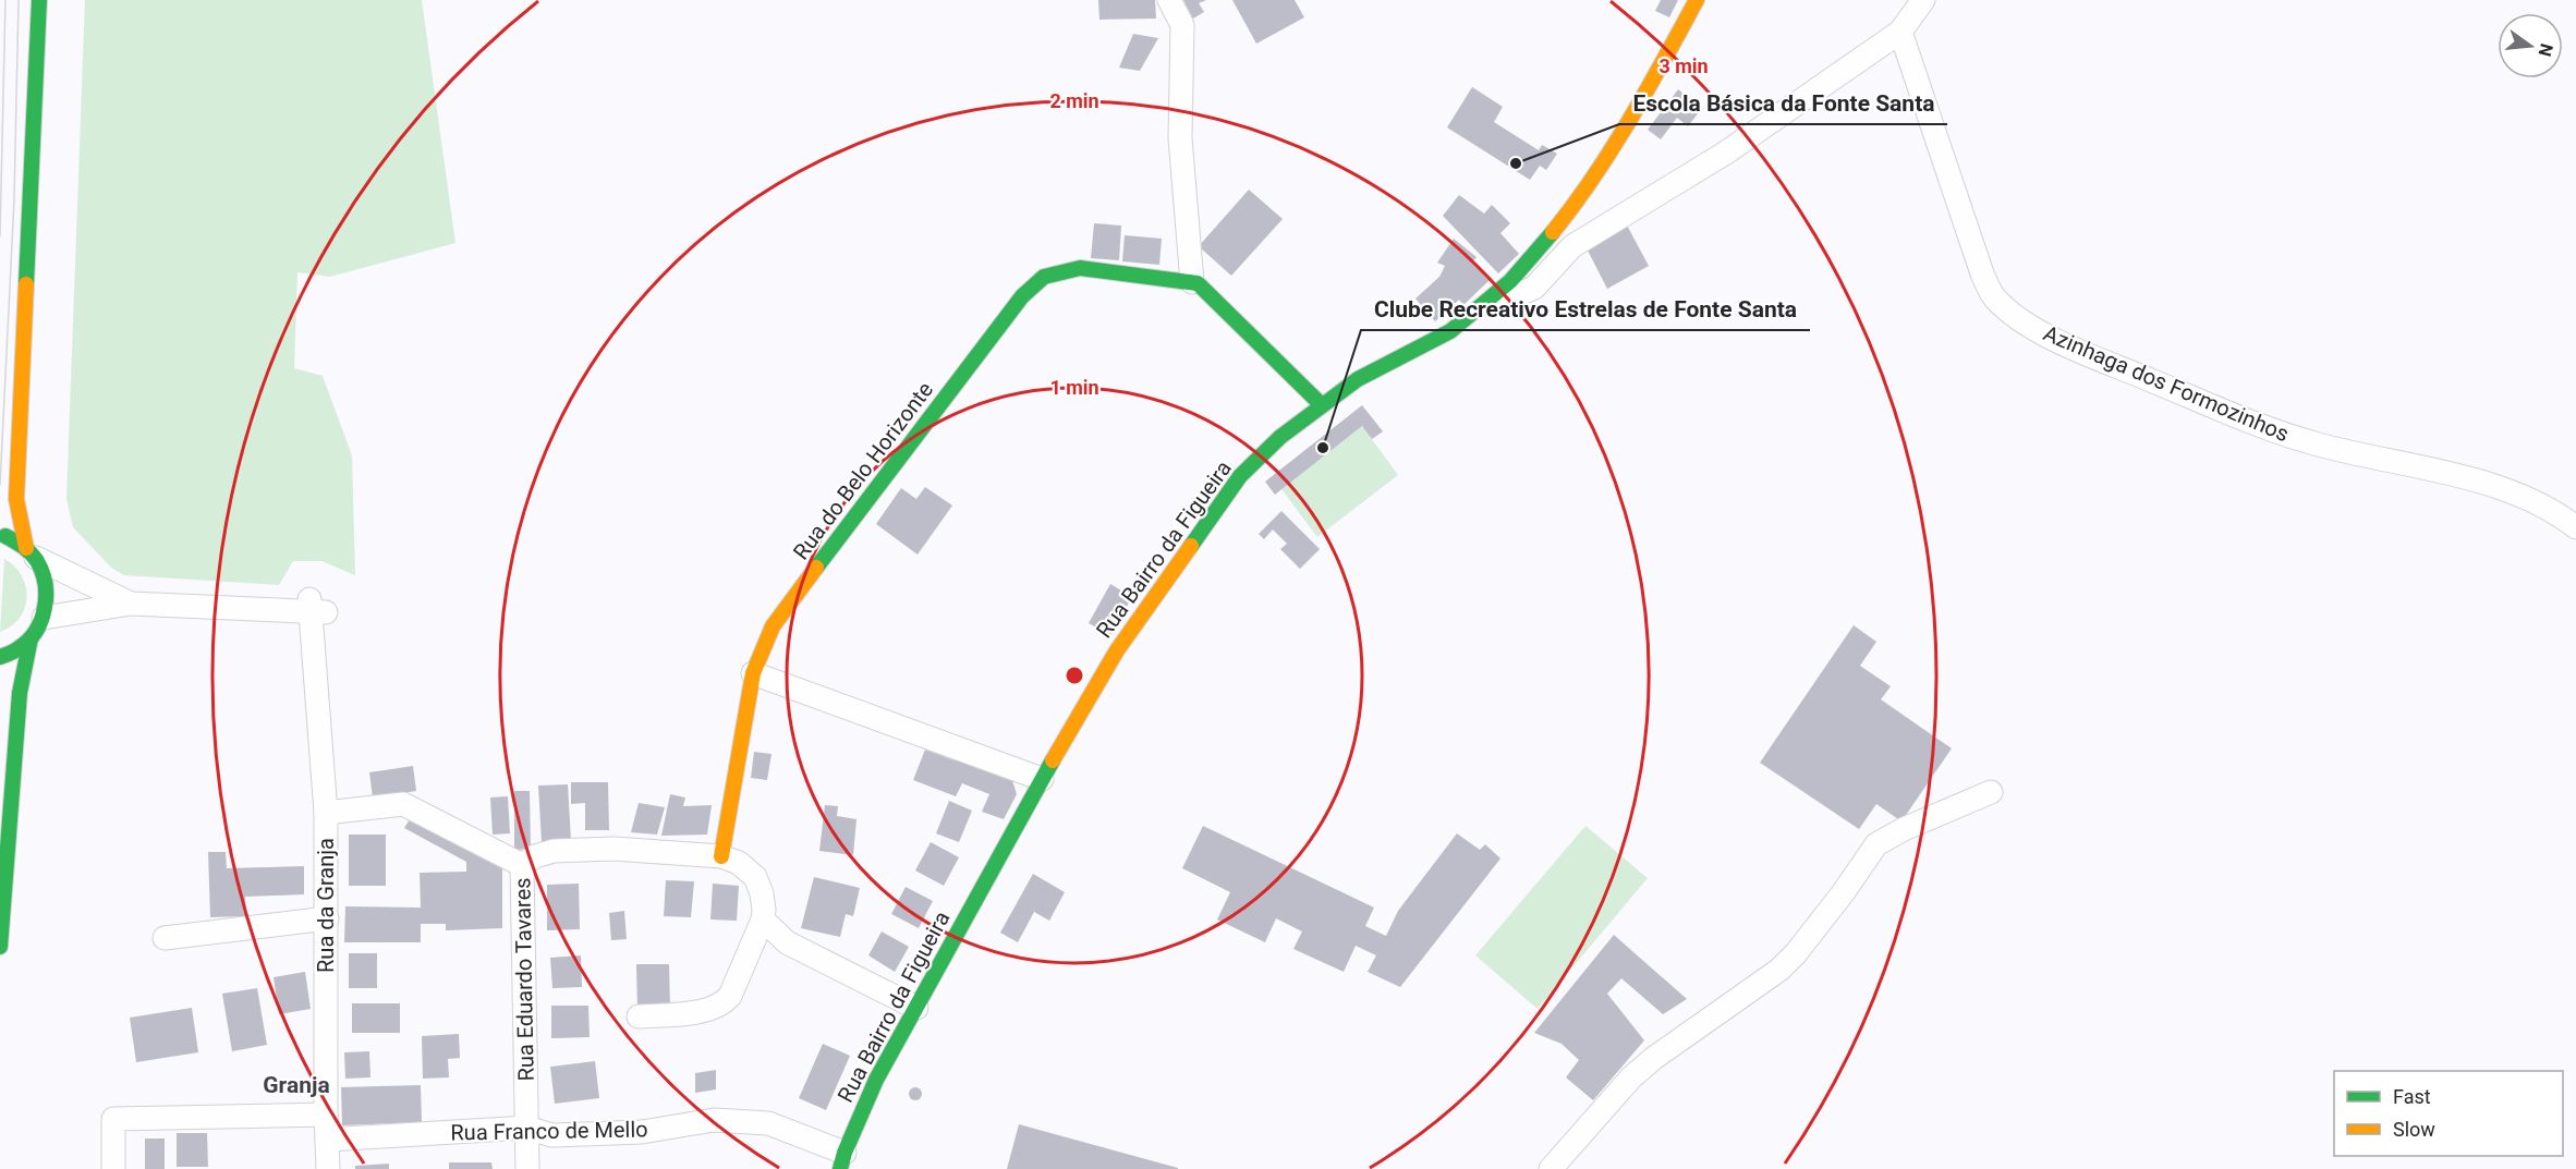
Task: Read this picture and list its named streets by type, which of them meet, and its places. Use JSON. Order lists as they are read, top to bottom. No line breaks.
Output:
{"streets":{"street":["Azinhaga dos Formozinhos","Rua do Belo Horizonte","Rua Bairro da Figueira","Rua da Granja","Rua Eduardo Tavares","Rua Franco de Mello"]},"crossings":[["Rua do Belo Horizonte","Rua Eduardo Tavares"],["Rua Bairro da Figueira","Rua Franco de Mello"],["Rua da Granja","Rua Eduardo Tavares"],["Rua da Granja","Rua Franco de Mello"],["Rua Eduardo Tavares","Rua Franco de Mello"]],"districts":["Granja"],"places":["Escola Básica da Fonte Santa","Clube Recreativo Estrelas de Fonte Santa"],"legend":["Fast","Slow"],"north":"right","rings":["3 min","2 min","1 min"]}
